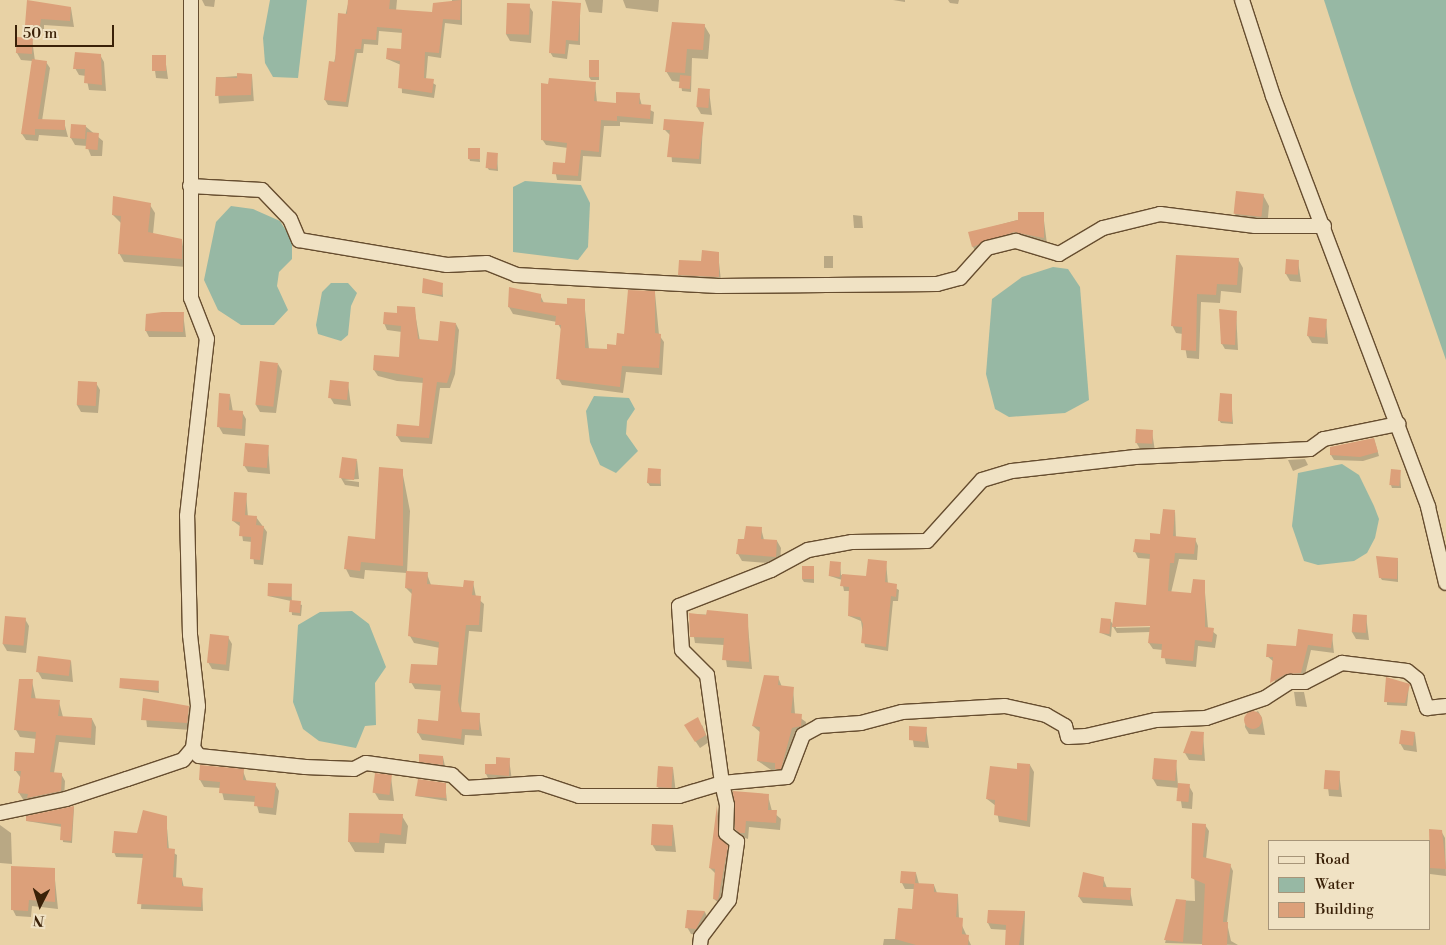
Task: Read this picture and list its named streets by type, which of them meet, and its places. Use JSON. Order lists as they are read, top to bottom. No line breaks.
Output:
{"legend":["Road","Water","Building"],"scale_bar":"50 m","north":"bottom"}
